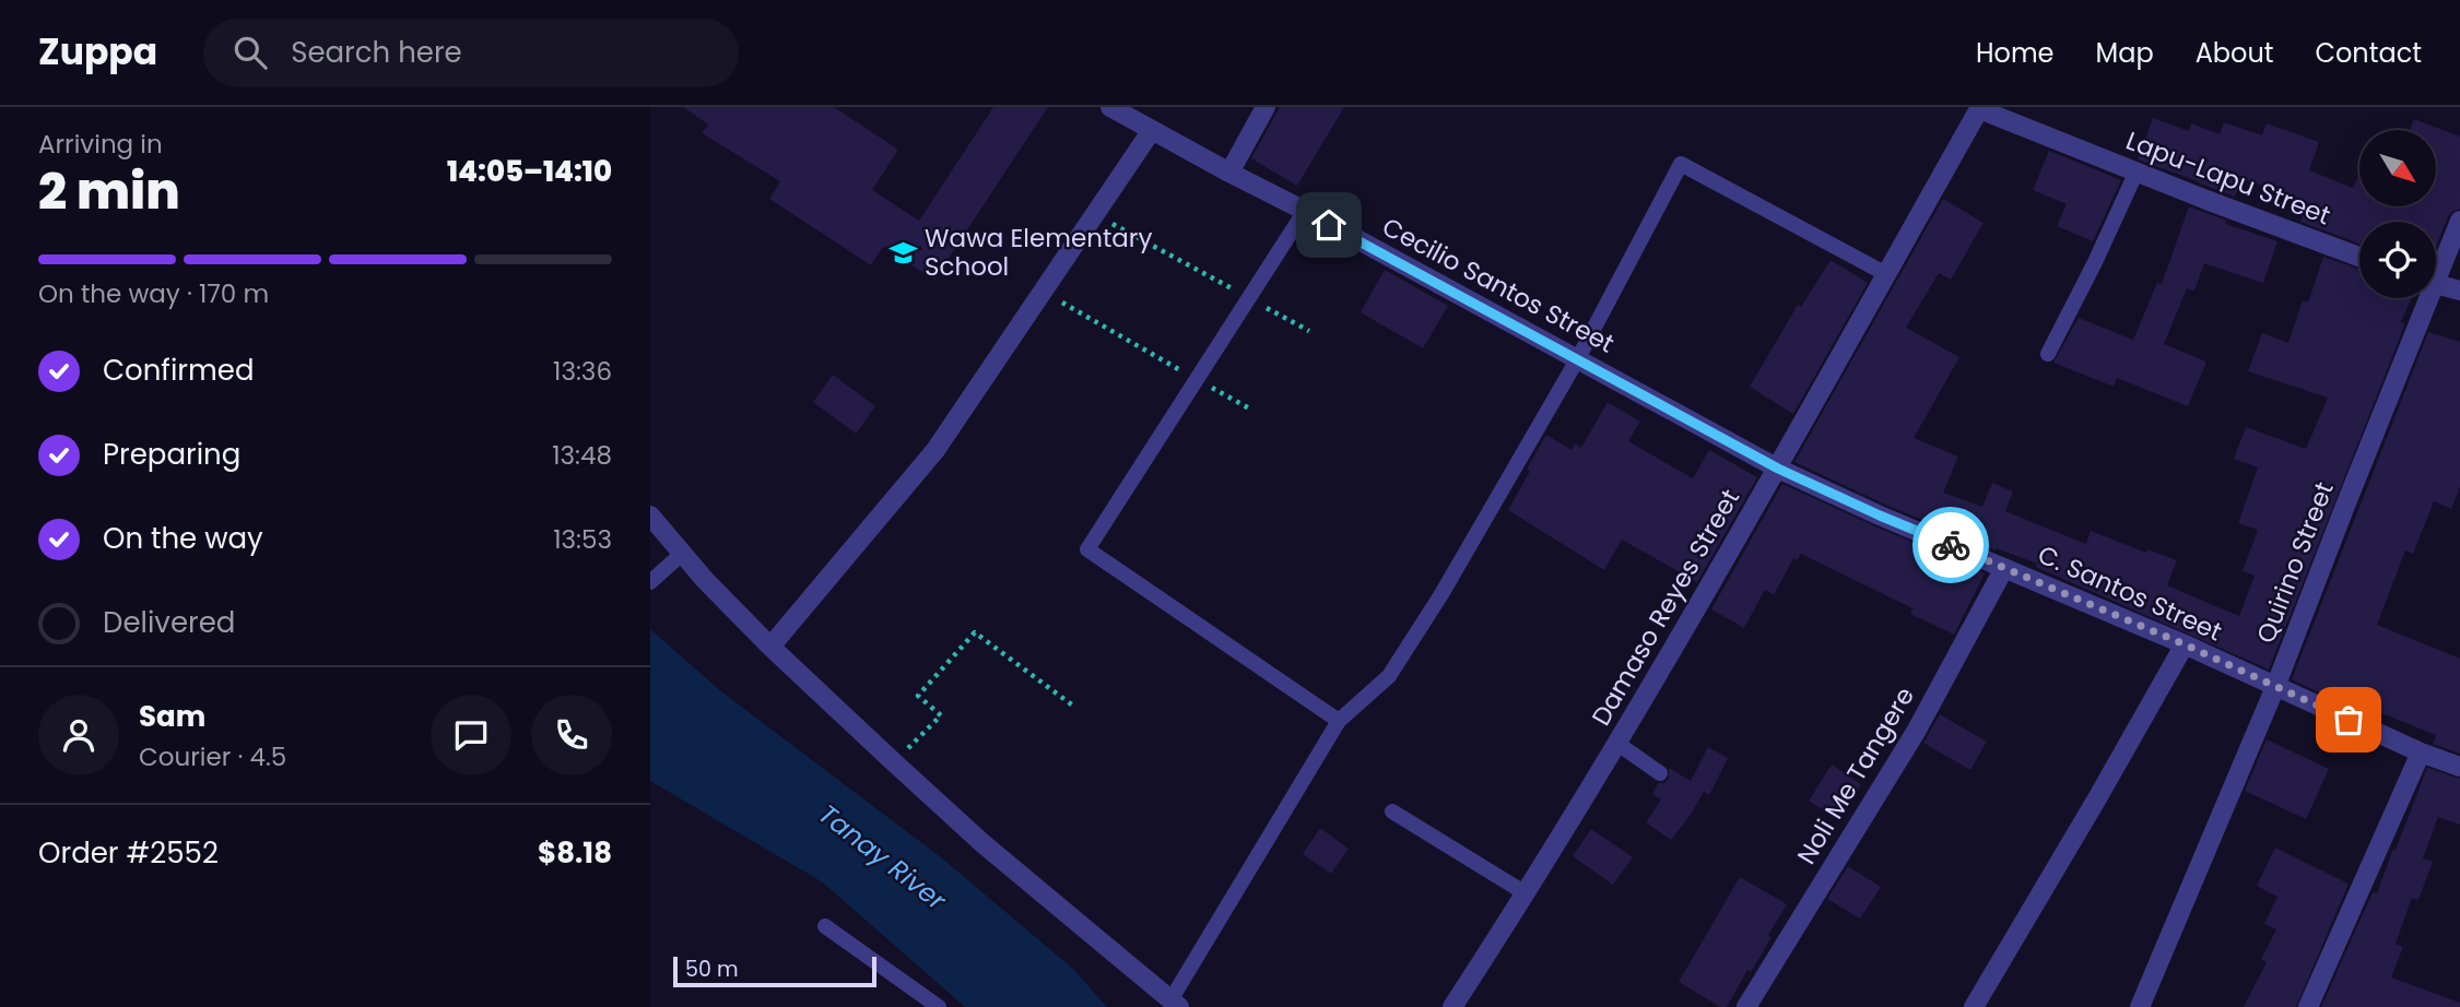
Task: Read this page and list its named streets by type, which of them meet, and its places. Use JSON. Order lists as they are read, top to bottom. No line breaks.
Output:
{"streets":{"street":["Lapu-Lapu Street","Cecilio Santos Street","Quirino Street","C. Santos Street","Damaso Reyes Street","Noli Me Tangere"]},"crossings":[["Lapu-Lapu Street","Damaso Reyes Street"],["Cecilio Santos Street","C. Santos Street"],["Cecilio Santos Street","Damaso Reyes Street"],["Quirino Street","C. Santos Street"],["C. Santos Street","Damaso Reyes Street"],["C. Santos Street","Noli Me Tangere"]],"water":["Tanay River"],"places":{"school or university":["Wawa Elementary School"]},"scale_bar":"50 m","north":"bottom right","page":{"header":"Zuppa","search":"Search here","nav":["Home","Map","About","Contact"],"heading":["2 min","Arriving in","14:05–14:10"],"panel":["Sam","Courier · 4.5","Order #2552","$8.18"],"bar":"On the way · 170 m","list":[["Confirmed","13:36"],["Preparing","13:48"],["On the way","13:53"],"Delivered"],"scale":"50 m"}}
